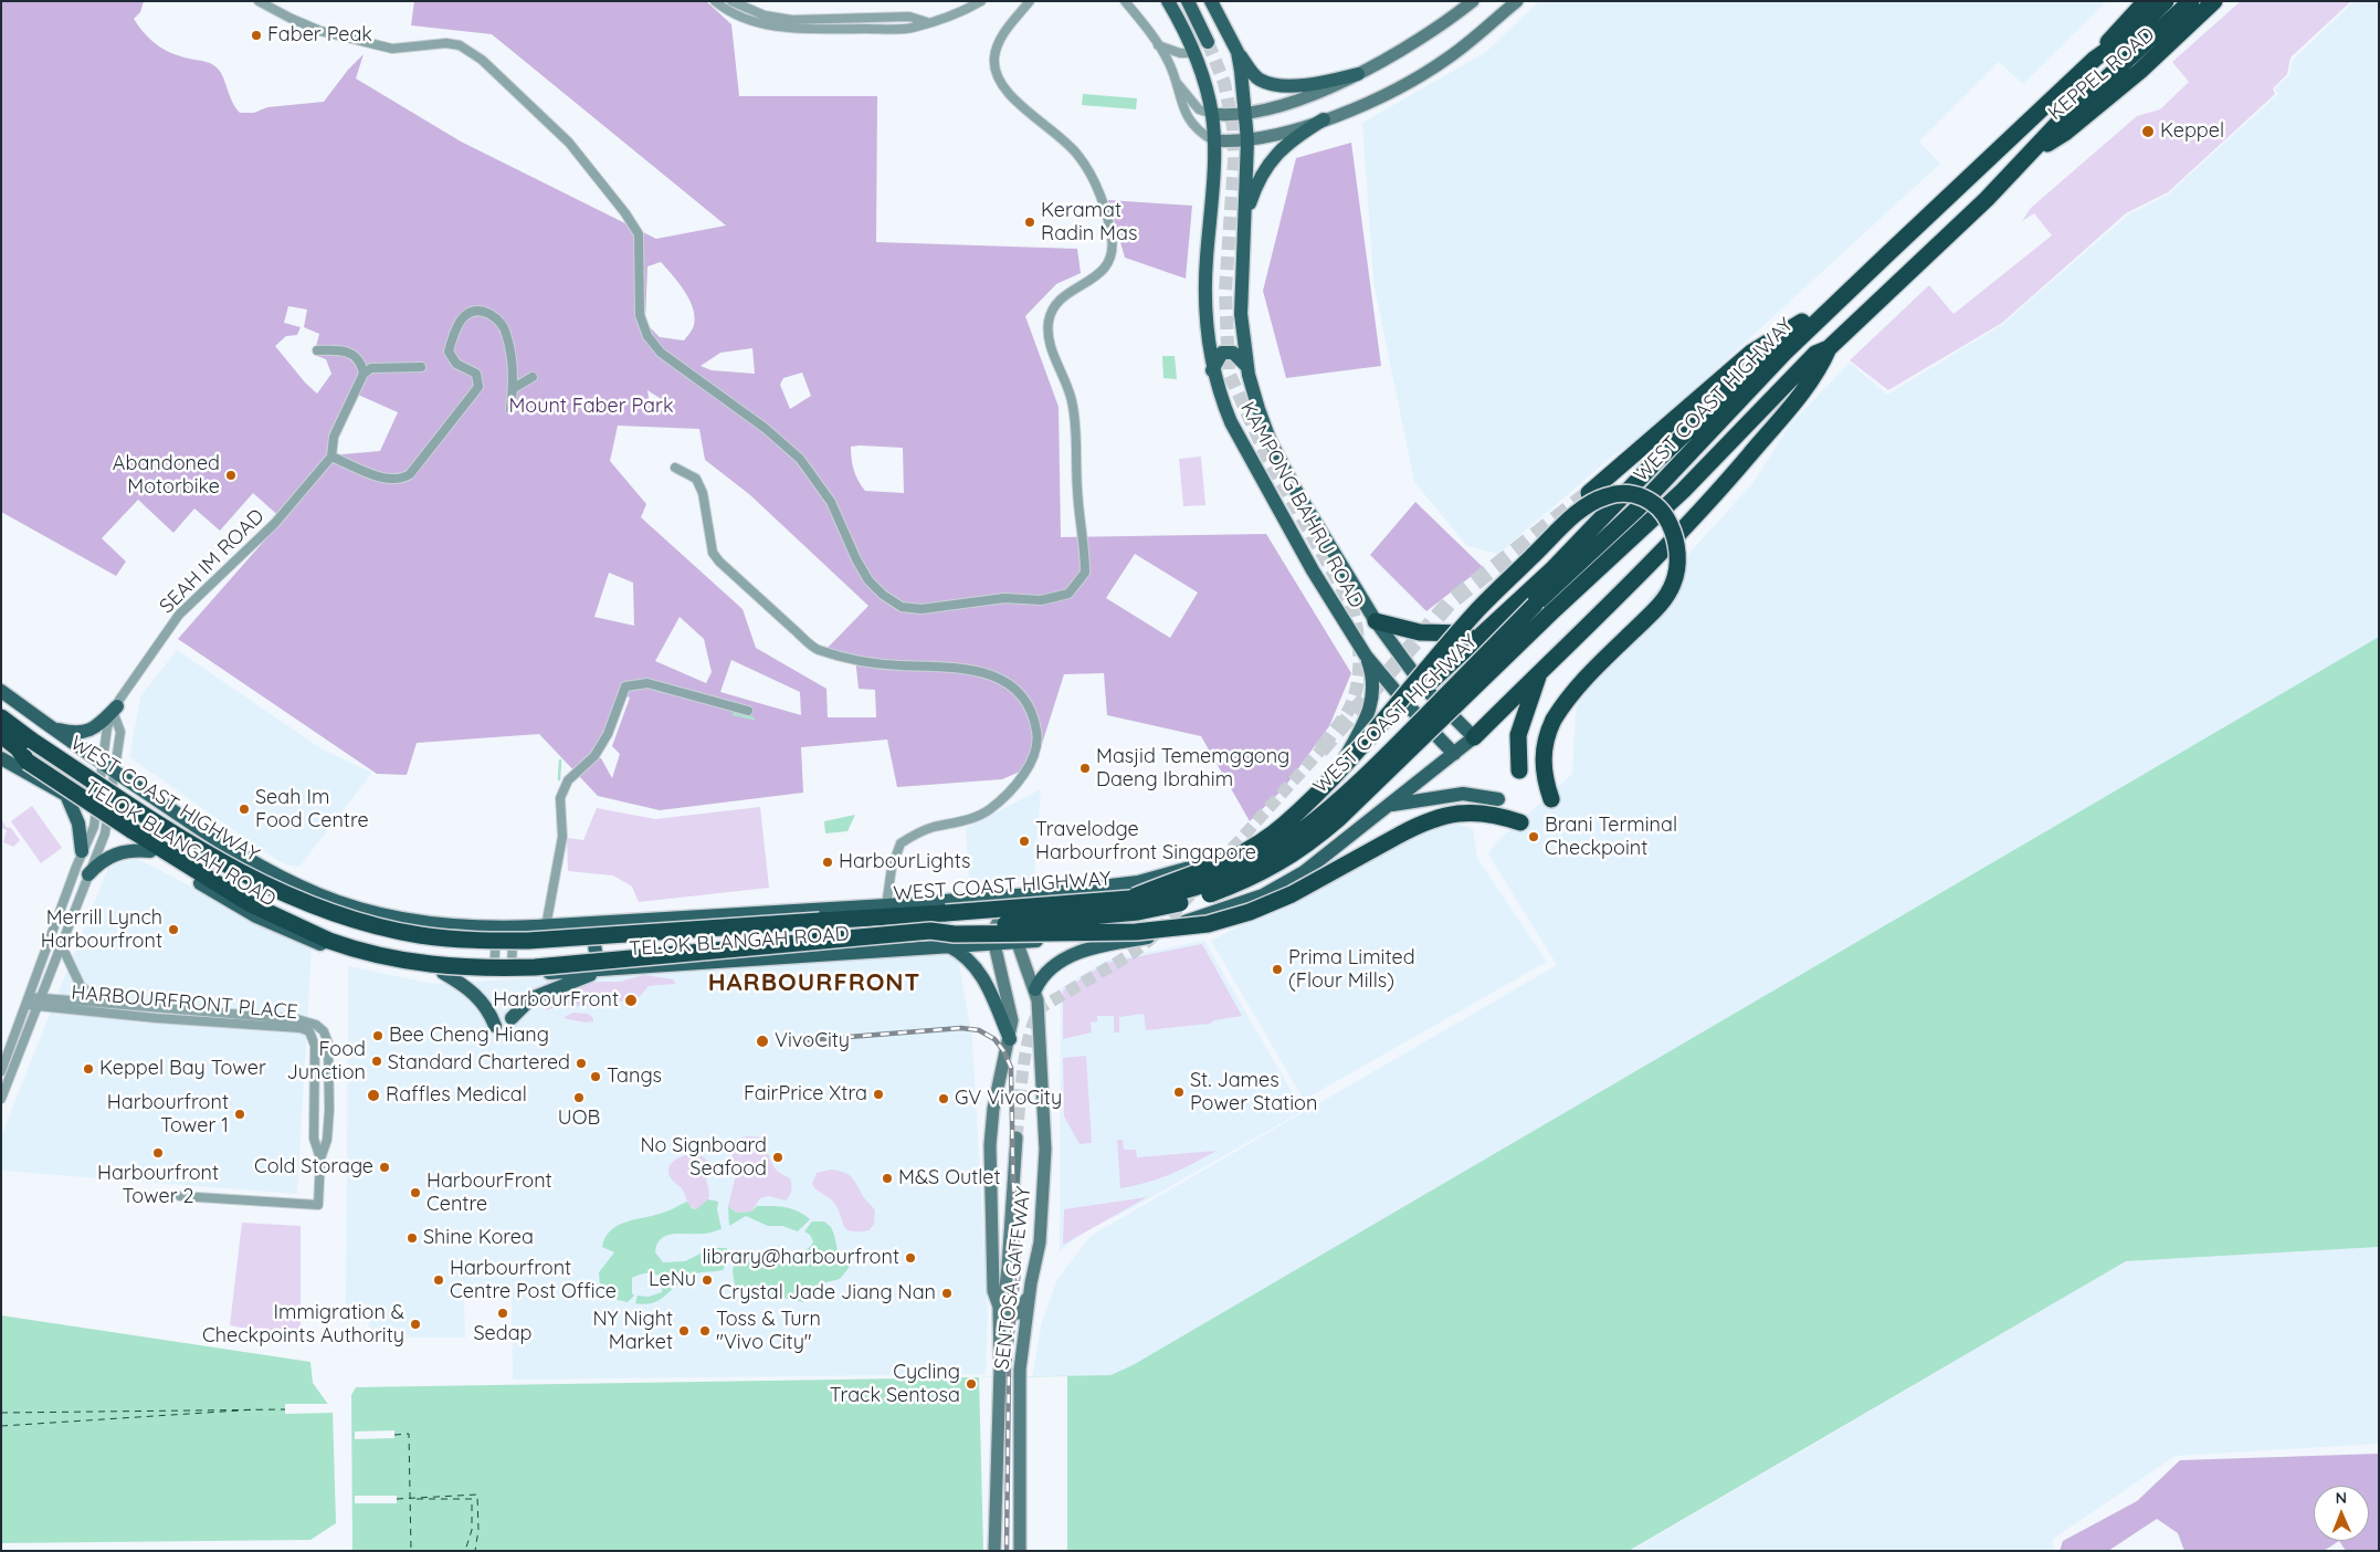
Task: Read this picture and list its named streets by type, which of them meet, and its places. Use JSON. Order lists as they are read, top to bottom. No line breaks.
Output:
{"streets":{"highway":["KEPPEL ROAD","WEST COAST HIGHWAY"],"main road":["KAMPONG BAHRU ROAD","TELOK BLANGAH ROAD","SENTOSA GATEWAY"],"street":["SEAH IM ROAD","HARBOURFRONT PLACE"]},"crossings":[["KEPPEL ROAD","WEST COAST HIGHWAY"],["KAMPONG BAHRU ROAD","TELOK BLANGAH ROAD"],["SEAH IM ROAD","TELOK BLANGAH ROAD"],["SEAH IM ROAD","HARBOURFRONT PLACE"],["TELOK BLANGAH ROAD","SENTOSA GATEWAY"]],"districts":["HARBOURFRONT"],"parks":["Mount Faber Park"],"places":["Faber Peak","Keppel","Keramat Radin Mas","Abandoned Motorbike","Masjid Tememggong Daeng Ibrahim","Seah Im Food Centre","Brani Terminal Checkpoint","Travelodge Harbourfront Singapore","HarbourLights","Merrill Lynch Harbourfront","Prima Limited (Flour Mills)","HarbourFront","Bee Cheng Hiang","VivoCity","Food Junction","Standard Chartered","Keppel Bay Tower","Tangs","St. James Power Station","FairPrice Xtra","Raffles Medical","UOB","GV VivoCity","Harbourfront Tower 1","Harbourfront Tower 2","No Signboard Seafood","Cold Storage","M&S Outlet","HarbourFront Centre","Shine Korea","library@harbourfront","Harbourfront Centre Post Office","LeNu","Crystal Jade Jiang Nan","Sedap","Immigration & Checkpoints Authority","NY Night Market","Toss & Turn \"Vivo City\"","Cycling Track Sentosa"],"north":"top"}
